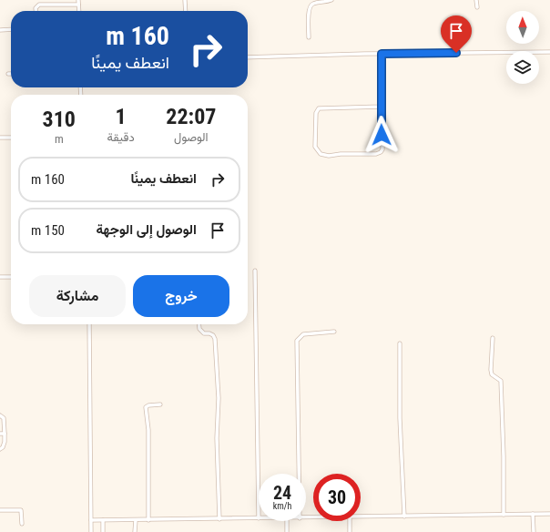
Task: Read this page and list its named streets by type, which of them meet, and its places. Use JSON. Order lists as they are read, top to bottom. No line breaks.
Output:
{"north":"top","page":{"turn":["160 m","انعطف يمينًا"],"eta":["22:07","الوصول","1","دقيقة","310","m"],"list":[{"name":"انعطف يمينًا","value":"160 m"},{"name":"الوصول إلى الوجهة","value":"150 m"}],"buttons":["خروج","مشاركة"],"speed":"24 km/h","limit":"30"}}
